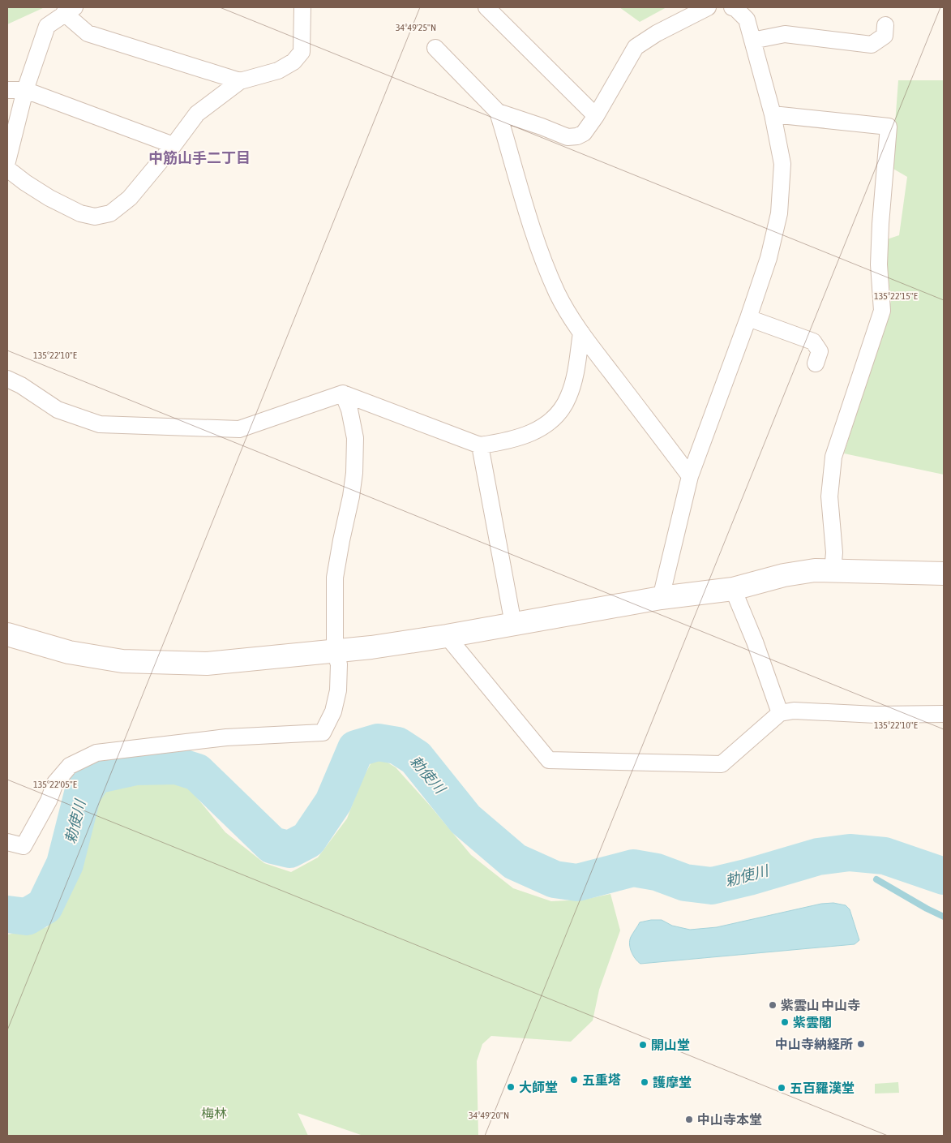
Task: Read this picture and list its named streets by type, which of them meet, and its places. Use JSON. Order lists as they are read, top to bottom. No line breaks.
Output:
{"districts":["中筋山手二丁目"],"water":["勅使川"],"parks":["梅林"],"places":["紫雲山 中山寺","紫雲閣","中山寺納経所","開山堂","五重塔","護摩堂","大師堂","五百羅漢堂","中山寺本堂"],"coordinates":["34°49'25\"N","135°22'15\"E","135°22'10\"E","135°22'05\"E","34°49'20\"N"]}
